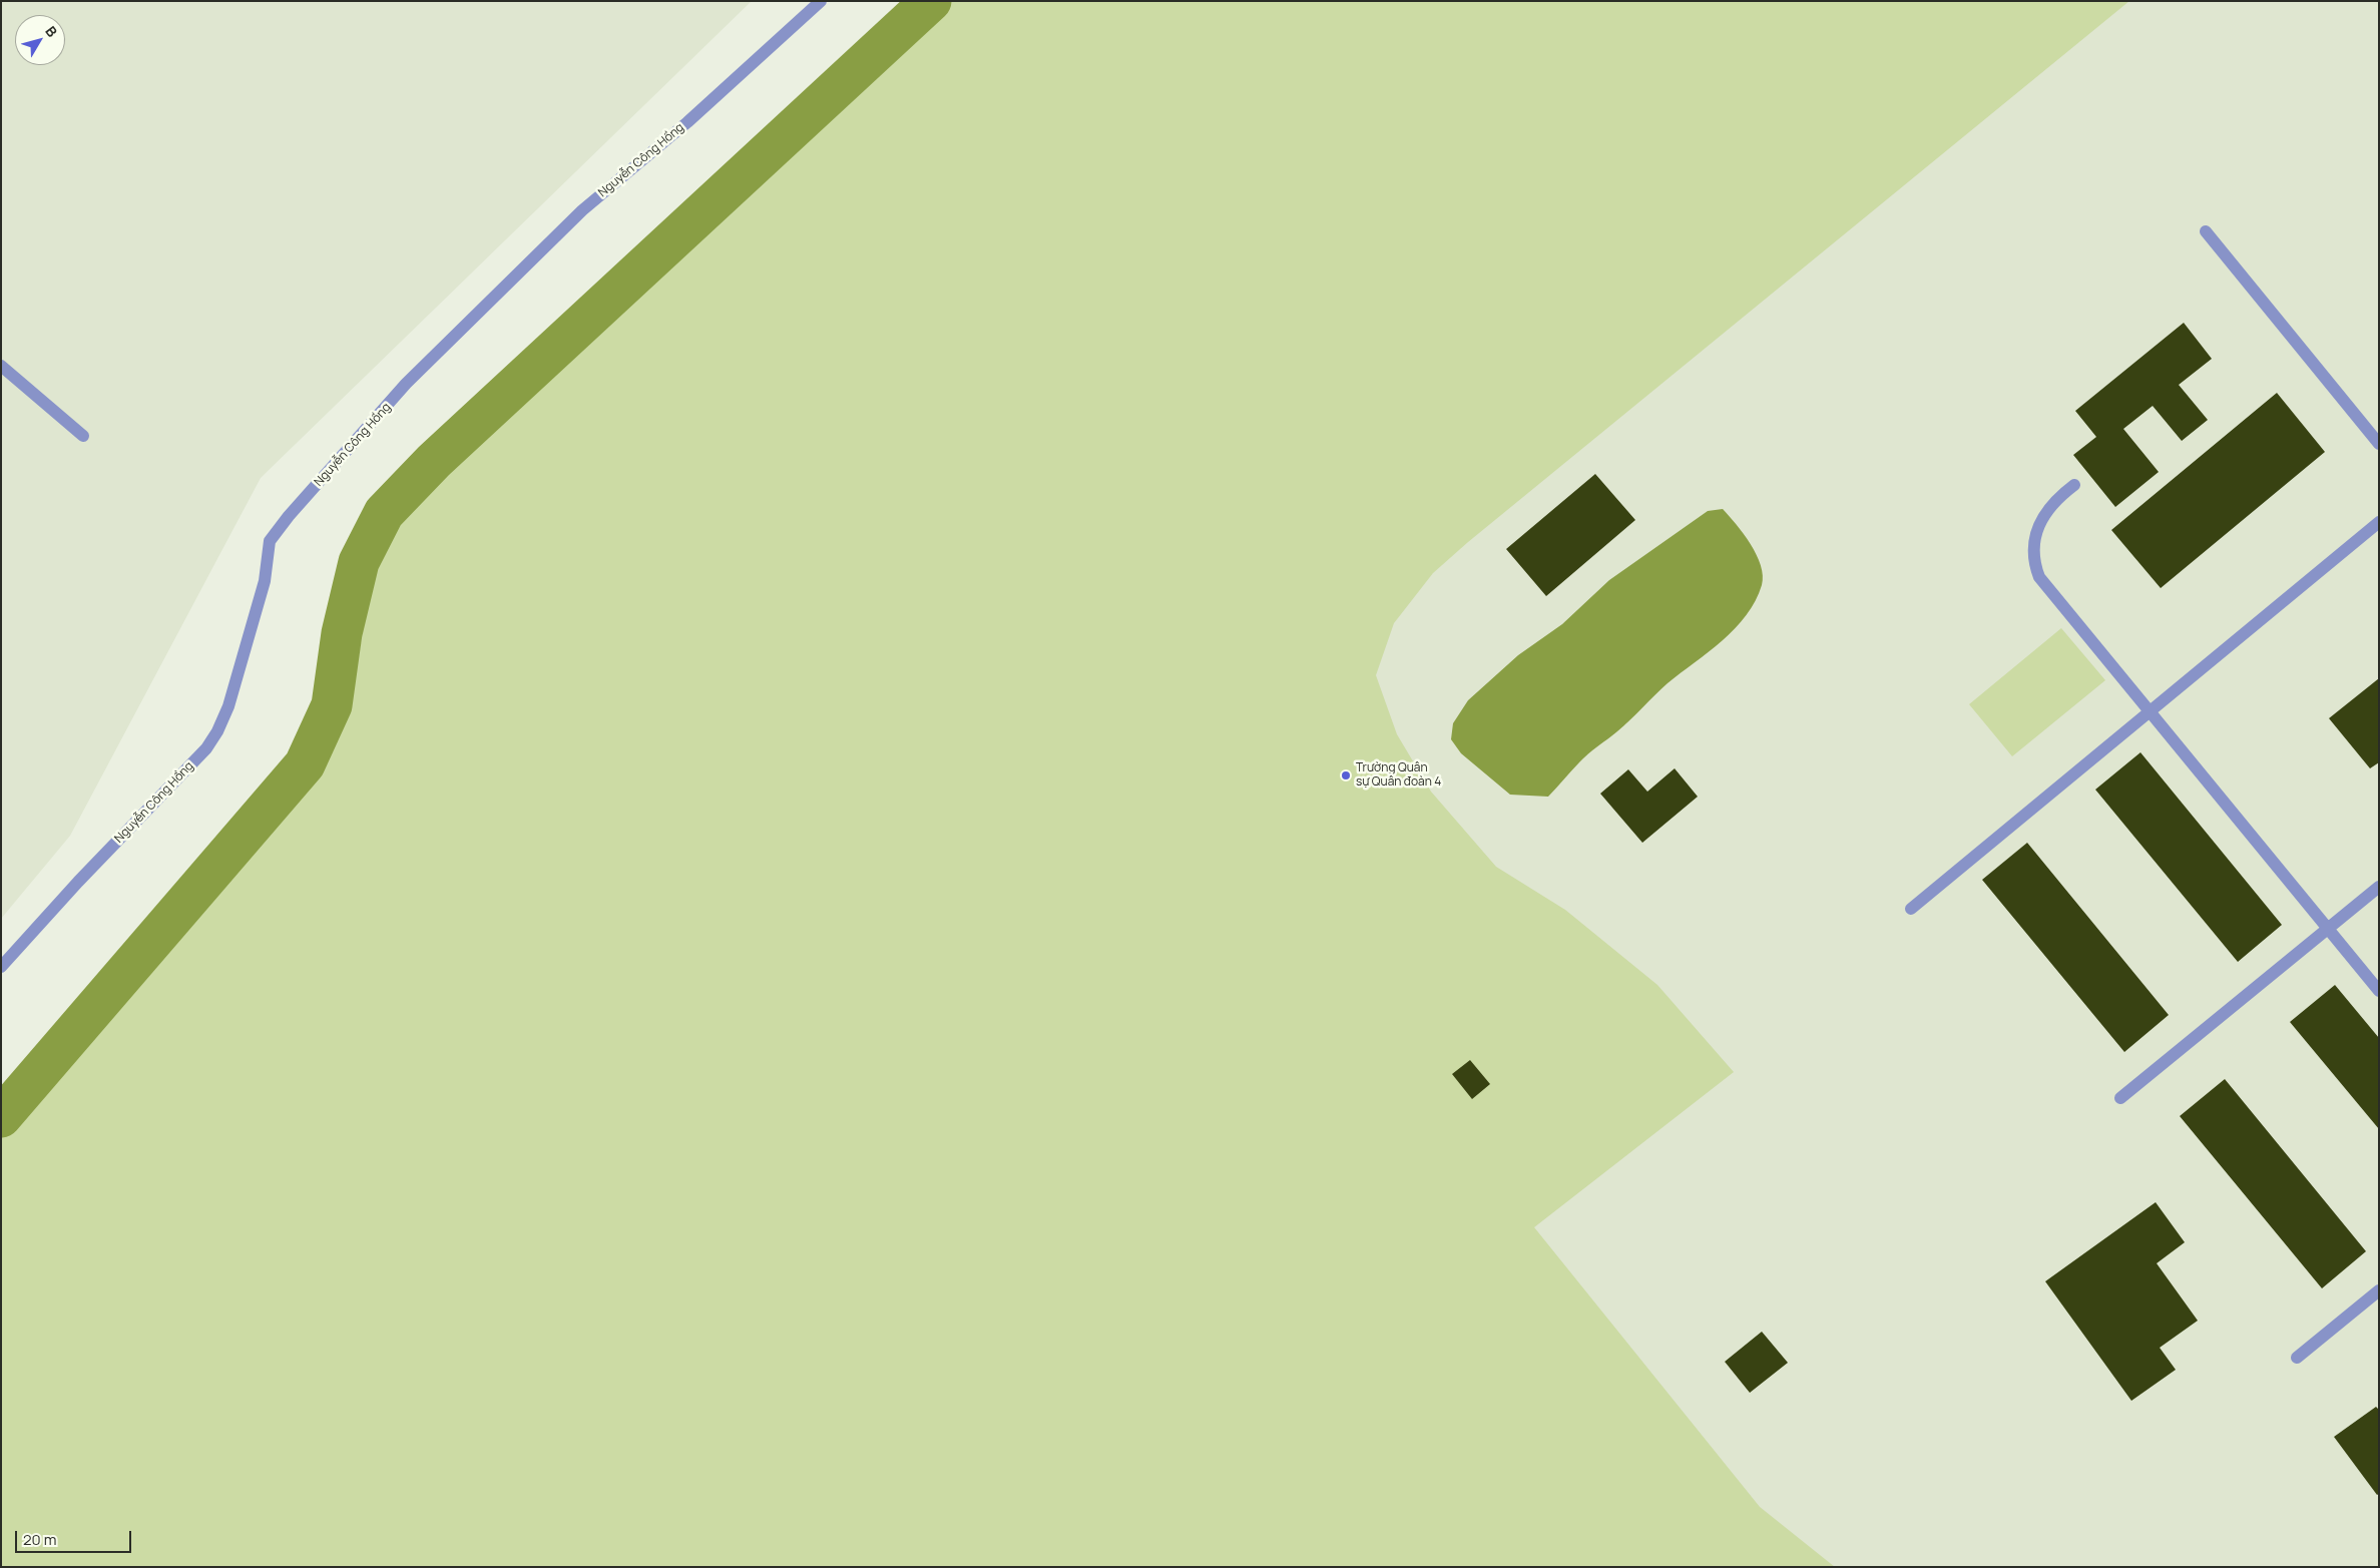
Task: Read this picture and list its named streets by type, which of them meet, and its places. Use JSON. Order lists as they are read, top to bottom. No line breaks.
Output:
{"streets":{"street":["Nguyễn Công Hồng"]},"places":["Trường Quân sự Quân đoàn 4"],"scale_bar":"20 m","north":"top right"}
